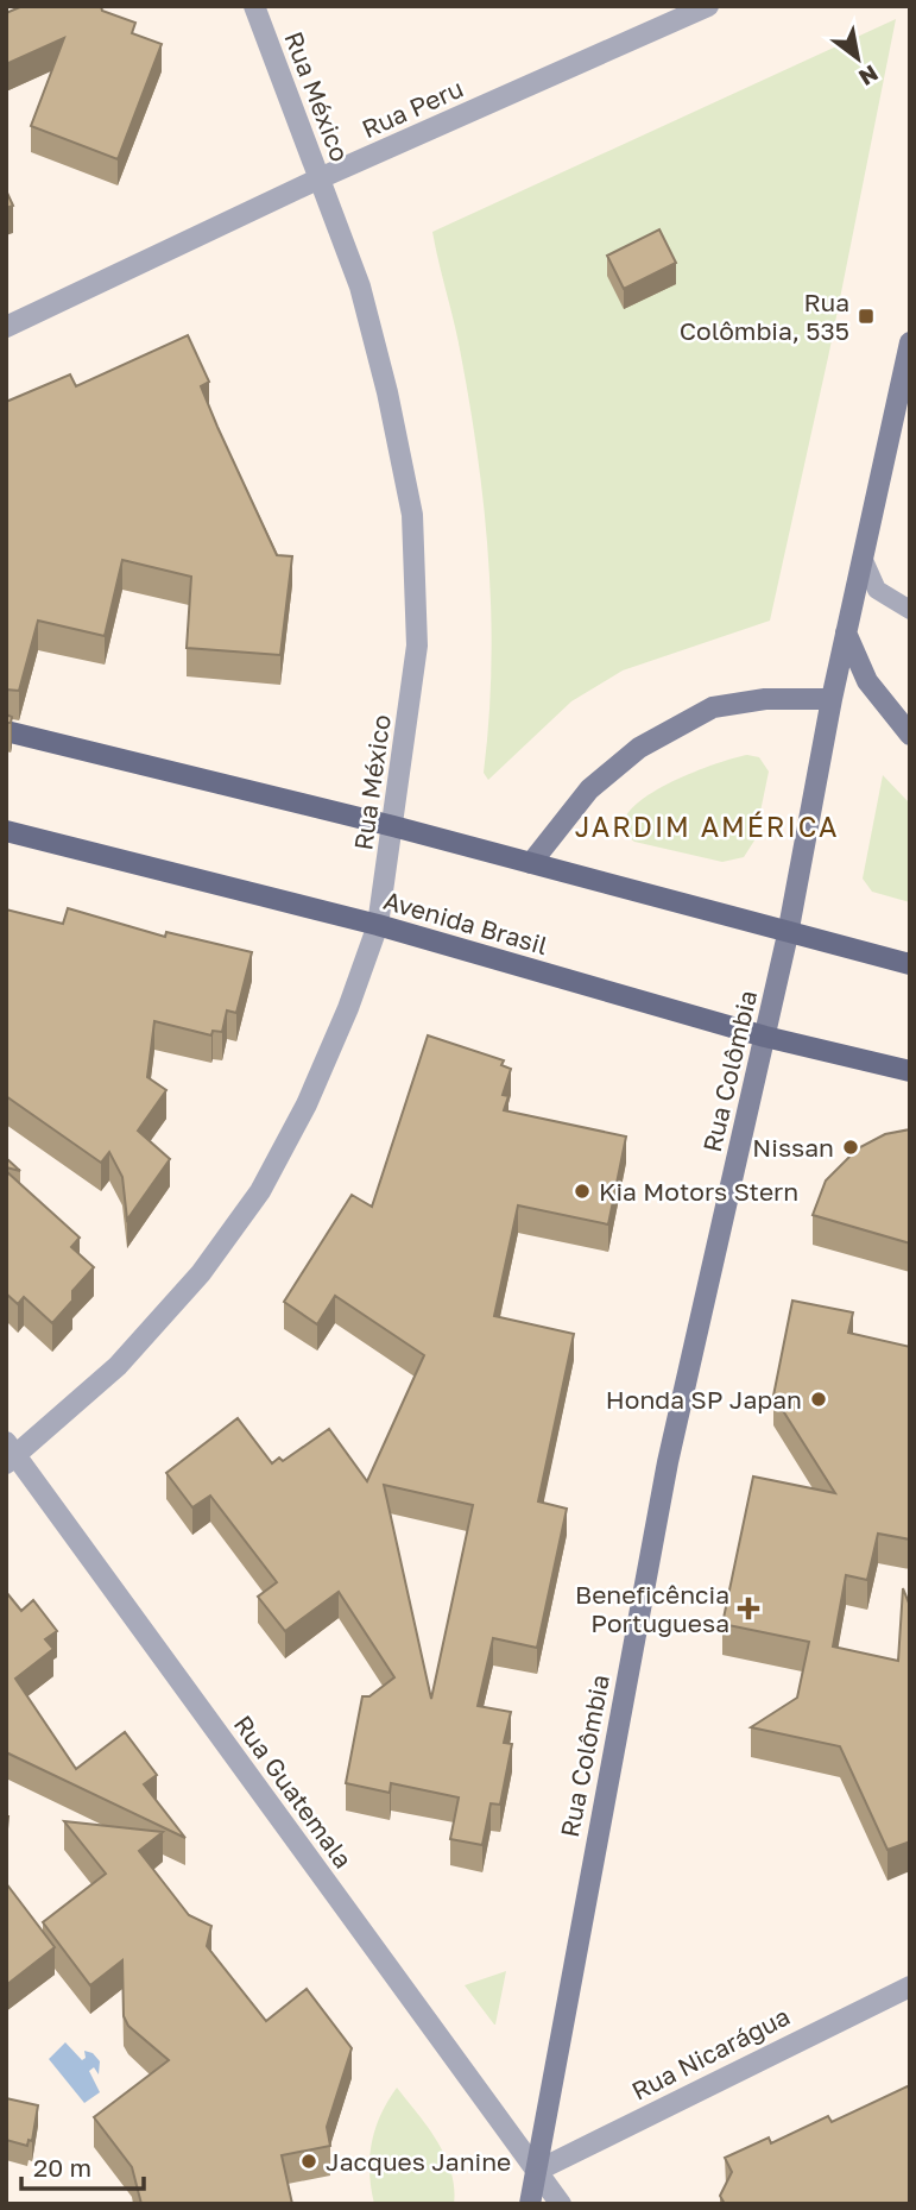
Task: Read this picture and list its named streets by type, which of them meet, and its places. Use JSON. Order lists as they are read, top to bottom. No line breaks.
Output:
{"streets":{"main road":["Avenida Brasil","Rua Colômbia"],"street":["Rua México","Rua Peru","Rua Guatemala","Rua Nicarágua"]},"crossings":[["Rua México","Rua Peru"],["Rua México","Avenida Brasil"],["Rua México","Rua Guatemala"],["Avenida Brasil","Rua Colômbia"],["Rua Colômbia","Rua Guatemala"],["Rua Colômbia","Rua Nicarágua"],["Rua Guatemala","Rua Nicarágua"]],"districts":["JARDIM AMÉRICA"],"places":{"transit":["Rua Colômbia, 535"],"other":["Nissan","Kia Motors Stern","Honda SP Japan","Jacques Janine"],"health":["Beneficência Portuguesa"]},"scale_bar":"20 m","north":"bottom right"}
